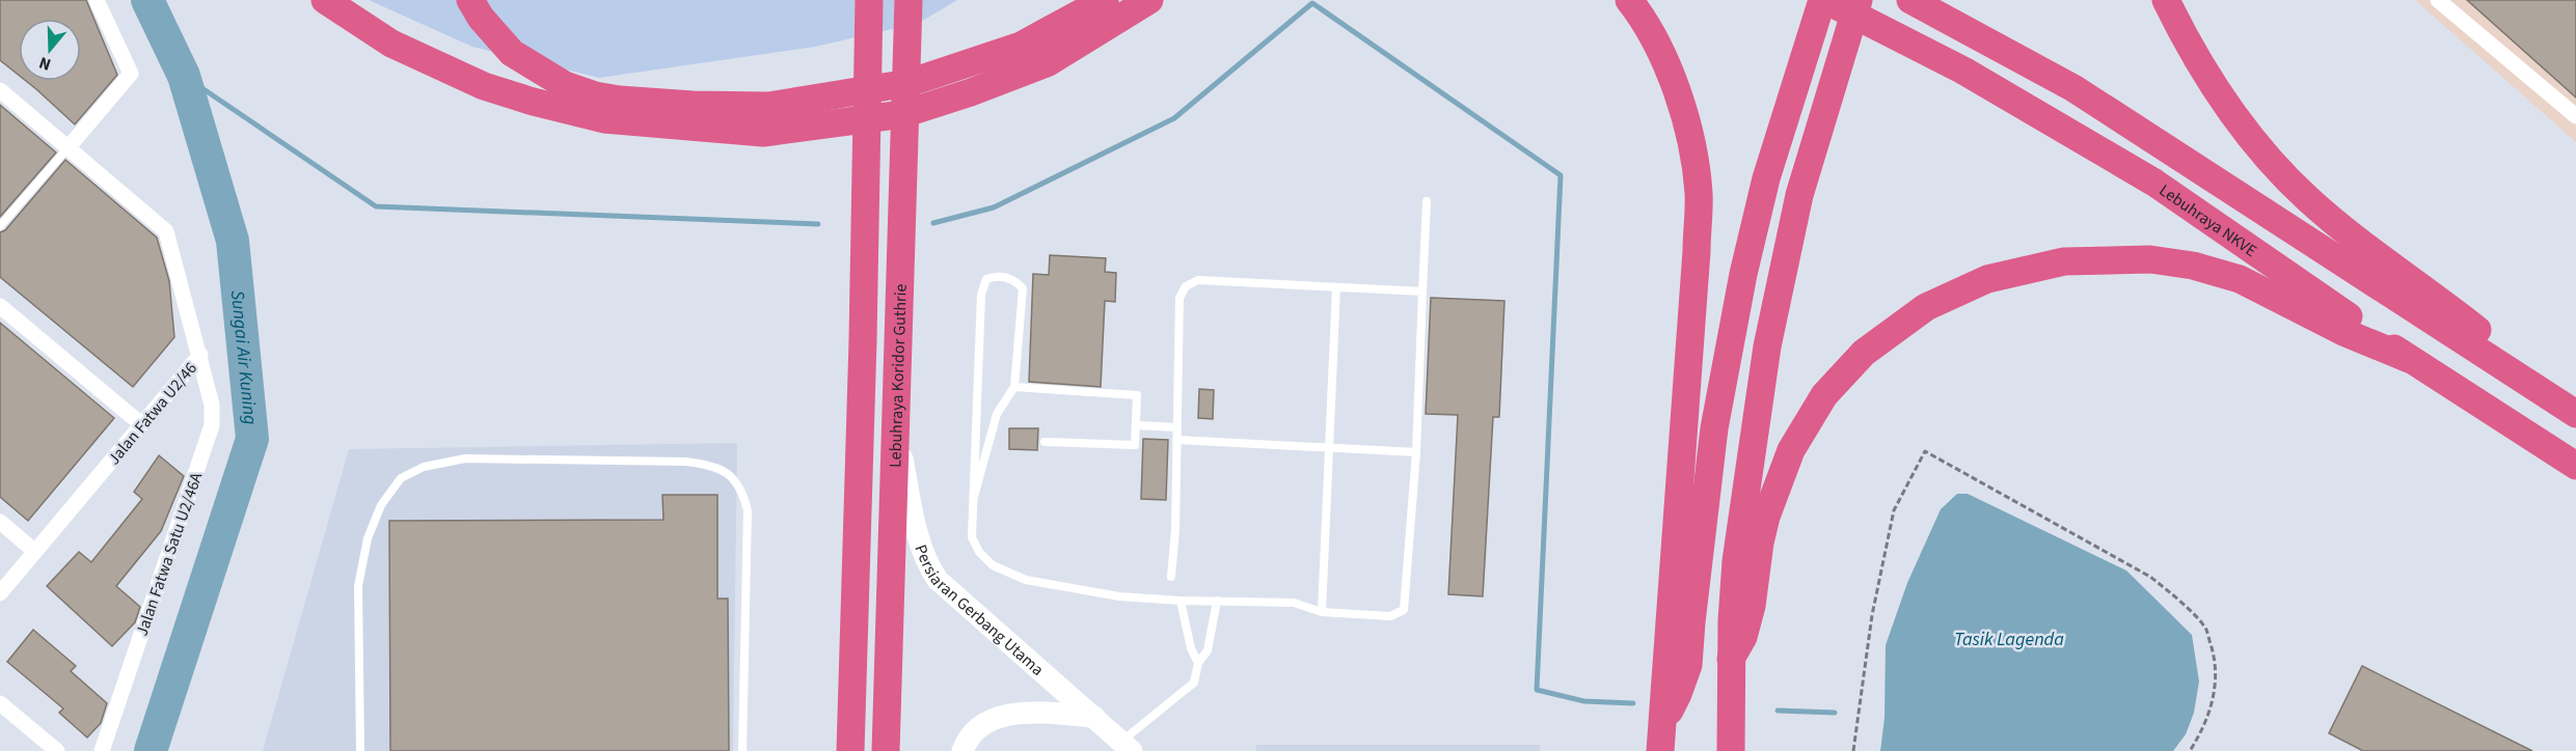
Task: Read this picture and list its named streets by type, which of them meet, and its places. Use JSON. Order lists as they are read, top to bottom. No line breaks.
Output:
{"streets":{"highway":["Lebuhraya NKVE","Lebuhraya Koridor Guthrie"],"main road":["Persiaran Gerbang Utama"],"street":["Jalan Fatwa U2/46","Jalan Fatwa Satu U2/46A"]},"crossings":[["Lebuhraya Koridor Guthrie","Persiaran Gerbang Utama"],["Jalan Fatwa U2/46","Jalan Fatwa Satu U2/46A"]],"water":["Sungai Air Kuning","Tasik Lagenda"],"north":"bottom"}
